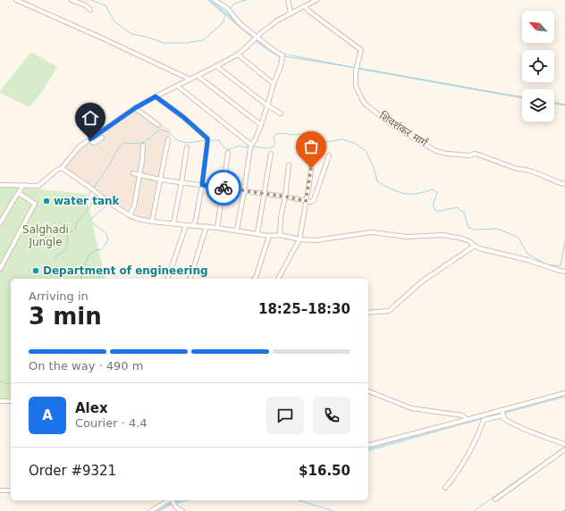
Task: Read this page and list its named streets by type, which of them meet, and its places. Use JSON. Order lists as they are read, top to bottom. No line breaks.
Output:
{"streets":{"street":["शिवशंकर मार्ग"]},"parks":["Salghadi Jungle"],"places":["water tank","Department of engineering"],"north":"top left","page":{"heading":["3 min","Arriving in","18:25–18:30"],"panel":["Alex","Courier · 4.4","Order #9321","$16.50"],"bar":"On the way · 490 m","round":"A"}}
